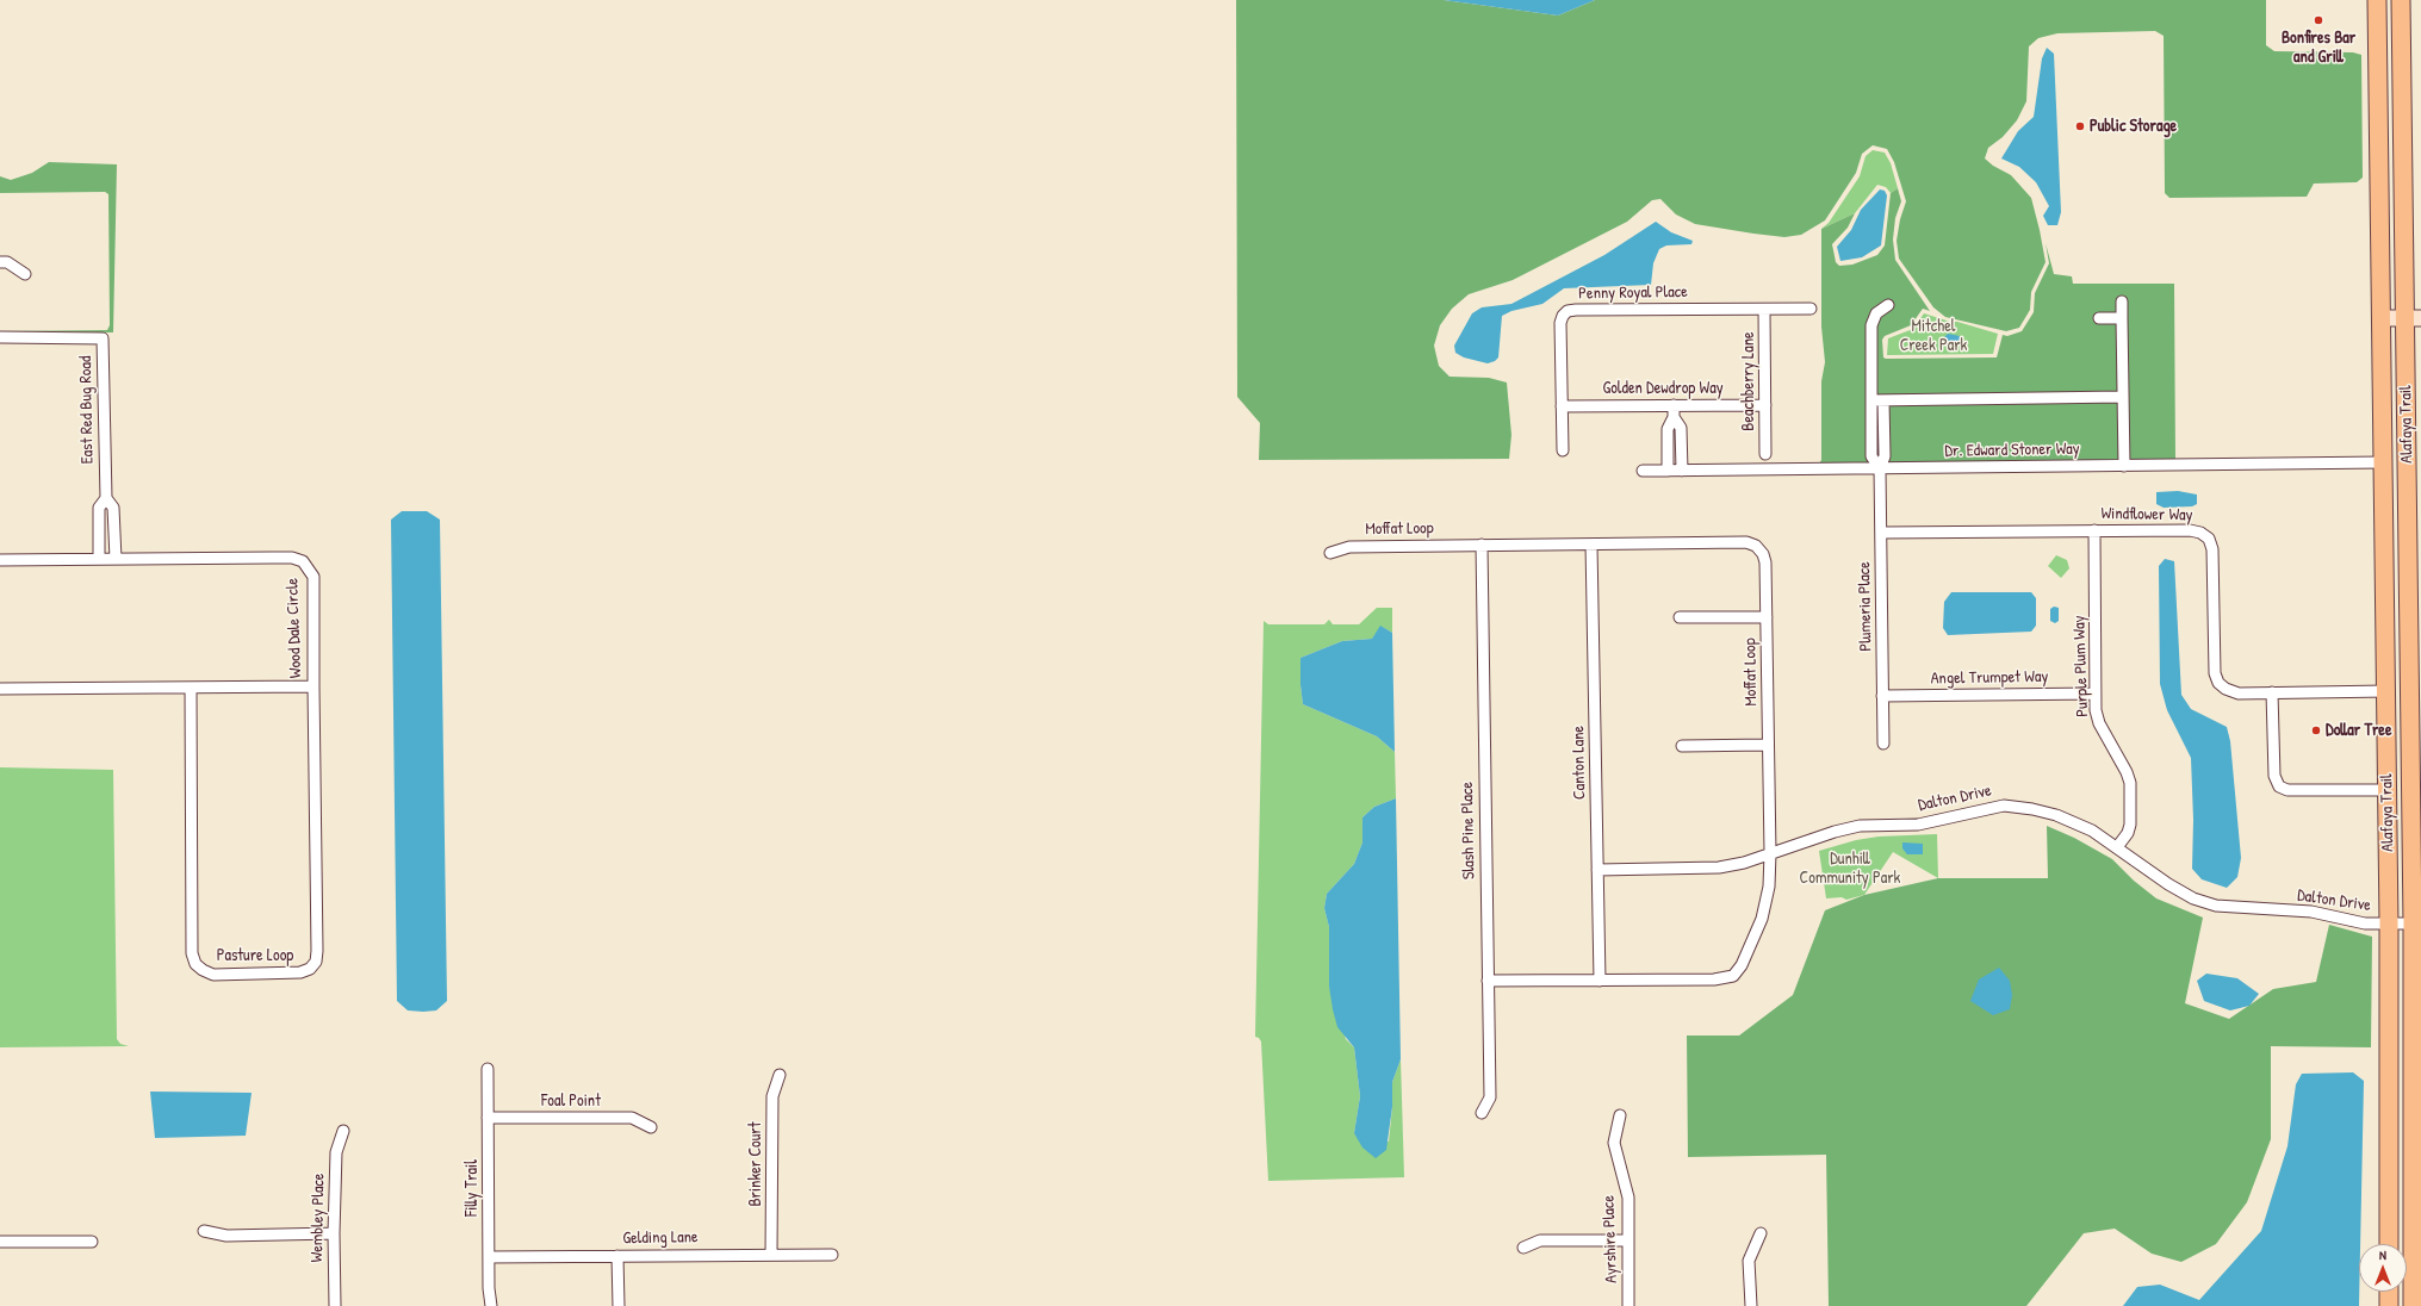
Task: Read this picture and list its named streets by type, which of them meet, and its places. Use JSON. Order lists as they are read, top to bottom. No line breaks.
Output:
{"streets":{"main road":["Alafaya Trail"],"street":["Penny Royal Place","Beachberry Lane","Golden Dewdrop Way","East Red Bug Road","Dr. Edward Stoner Way","Windflower Way","Moffat Loop","Plumeria Place","Wood Dale Circle","Purple Plum Way","Angel Trumpet Way","Canton Lane","Dalton Drive","Slash Pine Place","Pasture Loop","Foal Point","Brinker Court","Filly Trail","Wembley Place","Gelding Lane","Ayrshire Place"]},"crossings":[["Penny Royal Place","Beachberry Lane"],["Penny Royal Place","Golden Dewdrop Way"],["Beachberry Lane","Golden Dewdrop Way"],["Alafaya Trail","Dr. Edward Stoner Way"],["Alafaya Trail","Windflower Way"],["Alafaya Trail","Dalton Drive"],["Dr. Edward Stoner Way","Plumeria Place"],["Windflower Way","Plumeria Place"],["Windflower Way","Purple Plum Way"],["Moffat Loop","Canton Lane"],["Moffat Loop","Dalton Drive"],["Moffat Loop","Slash Pine Place"],["Plumeria Place","Angel Trumpet Way"],["Wood Dale Circle","Pasture Loop"],["Purple Plum Way","Angel Trumpet Way"],["Purple Plum Way","Dalton Drive"],["Canton Lane","Dalton Drive"],["Foal Point","Filly Trail"],["Brinker Court","Gelding Lane"],["Filly Trail","Gelding Lane"]],"parks":["Mitchel Creek Park","Dunhill Community Park"],"places":["Bonfires Bar and Grill","Public Storage","Dollar Tree"],"north":"top"}
